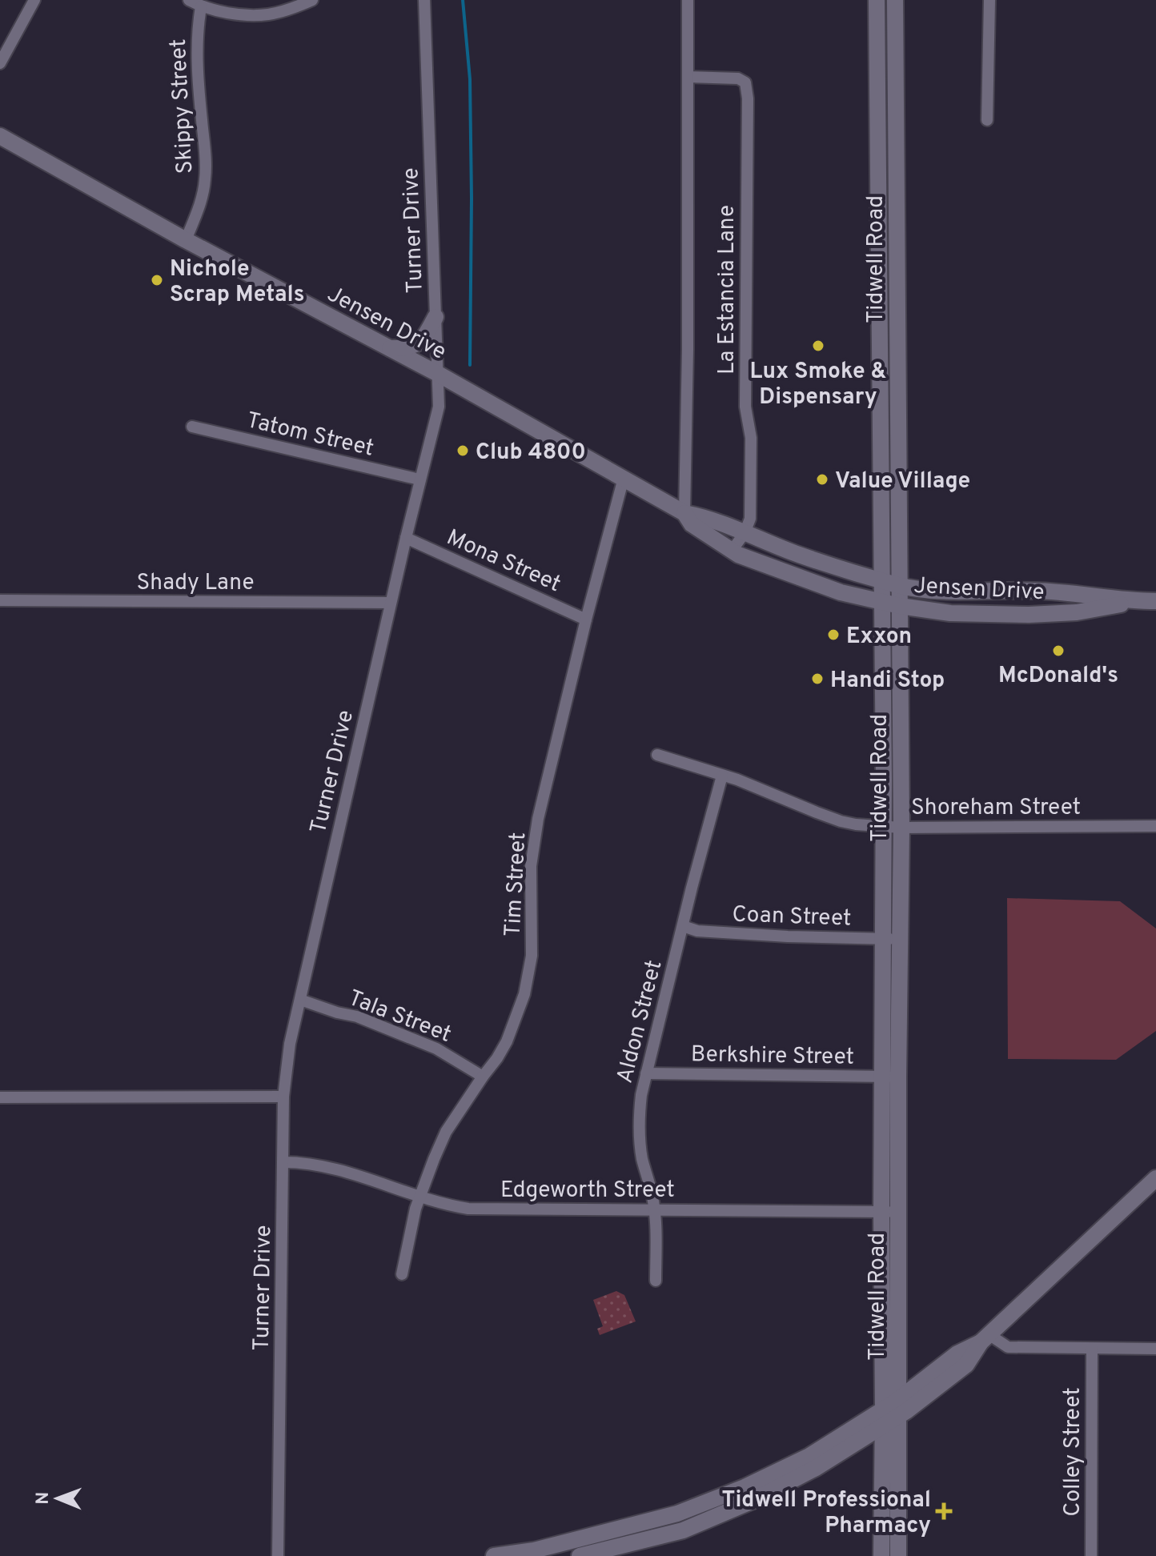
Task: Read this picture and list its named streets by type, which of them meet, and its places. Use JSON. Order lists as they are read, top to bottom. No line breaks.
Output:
{"streets":{"main road":["Tidwell Road","Jensen Drive"],"street":["Skippy Street","Turner Drive","La Estancia Lane","Tatom Street","Mona Street","Shady Lane","Shoreham Street","Tim Street","Coan Street","Tala Street","Aldon Street","Berkshire Street","Edgeworth Street","Colley Street"]},"crossings":[["Skippy Street","Jensen Drive"],["Turner Drive","Jensen Drive"],["Turner Drive","Tatom Street"],["Turner Drive","Mona Street"],["Turner Drive","Shady Lane"],["Turner Drive","Tala Street"],["Turner Drive","Edgeworth Street"],["Tidwell Road","Jensen Drive"],["Tidwell Road","Shoreham Street"],["Tidwell Road","Coan Street"],["Tidwell Road","Berkshire Street"],["Tidwell Road","Edgeworth Street"],["La Estancia Lane","Jensen Drive"],["Jensen Drive","Tim Street"],["Mona Street","Tim Street"],["Shoreham Street","Aldon Street"],["Tim Street","Tala Street"],["Tim Street","Edgeworth Street"],["Coan Street","Aldon Street"],["Aldon Street","Berkshire Street"],["Aldon Street","Edgeworth Street"]],"places":{"other":["Nichole Scrap Metals","Lux Smoke & Dispensary","Club 4800","Value Village","Exxon","McDonald's","Handi Stop"],"health":["Tidwell Professional Pharmacy"]},"north":"left"}
